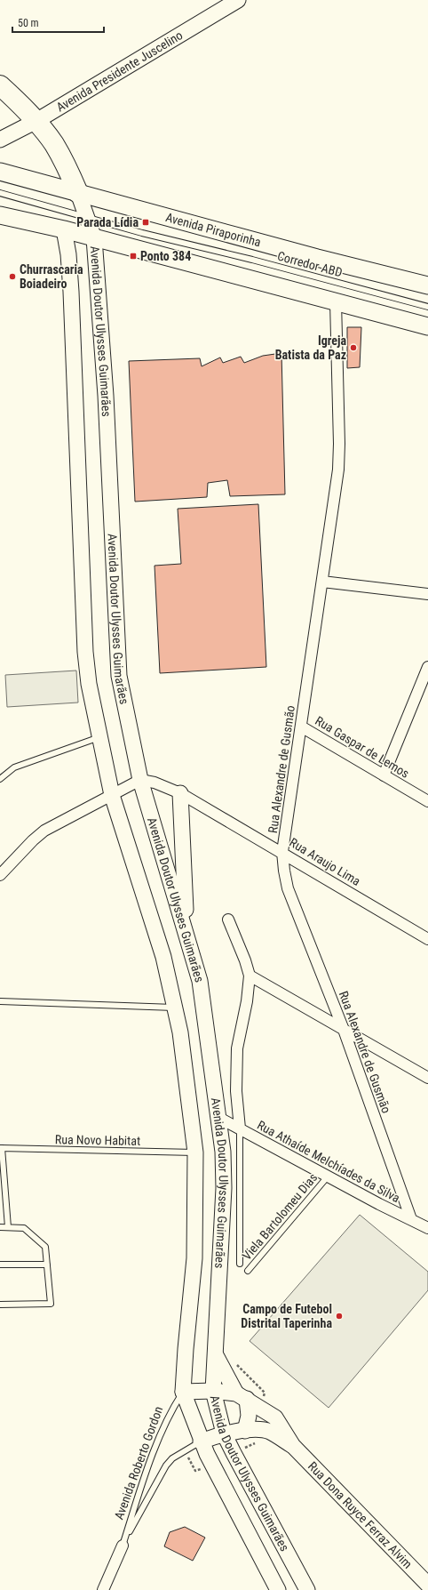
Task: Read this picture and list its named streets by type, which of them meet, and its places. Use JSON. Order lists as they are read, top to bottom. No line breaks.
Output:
{"streets":{"main road":["Avenida Presidente Juscelino","Avenida Piraporinha","Avenida Doutor Ulysses Guimarães","Rua Dona Ruyce Ferraz Alvim"],"street":["Rua Gaspar de Lemos","Rua Alexandre de Gusmão","Rua Araujo Lima","Rua Athaíde Melchíades da Silva","Avenida Roberto Gordon"],"lane":["Corredor ABD","Rua Novo Habitat","Viela Bartolomeu Dias"]},"crossings":[["Avenida Piraporinha","Avenida Doutor Ulysses Guimarães"],["Corredor ABD","Avenida Doutor Ulysses Guimarães"],["Avenida Doutor Ulysses Guimarães","Rua Araujo Lima"],["Avenida Doutor Ulysses Guimarães","Rua Novo Habitat"],["Avenida Doutor Ulysses Guimarães","Rua Athaíde Melchíades da Silva"],["Avenida Doutor Ulysses Guimarães","Avenida Roberto Gordon"],["Avenida Doutor Ulysses Guimarães","Rua Dona Ruyce Ferraz Alvim"],["Rua Gaspar de Lemos","Rua Alexandre de Gusmão"],["Rua Alexandre de Gusmão","Rua Araujo Lima"],["Rua Alexandre de Gusmão","Rua Athaíde Melchíades da Silva"],["Rua Athaíde Melchíades da Silva","Viela Bartolomeu Dias"],["Avenida Roberto Gordon","Rua Dona Ruyce Ferraz Alvim"]],"places":{"transit":["Parada Lídia","Ponto 384"],"other":["Churrascaria Boiadeiro","Igreja Batista da Paz","Campo de Futebol Distrital Taperinha"]},"scale_bar":"50 m"}
